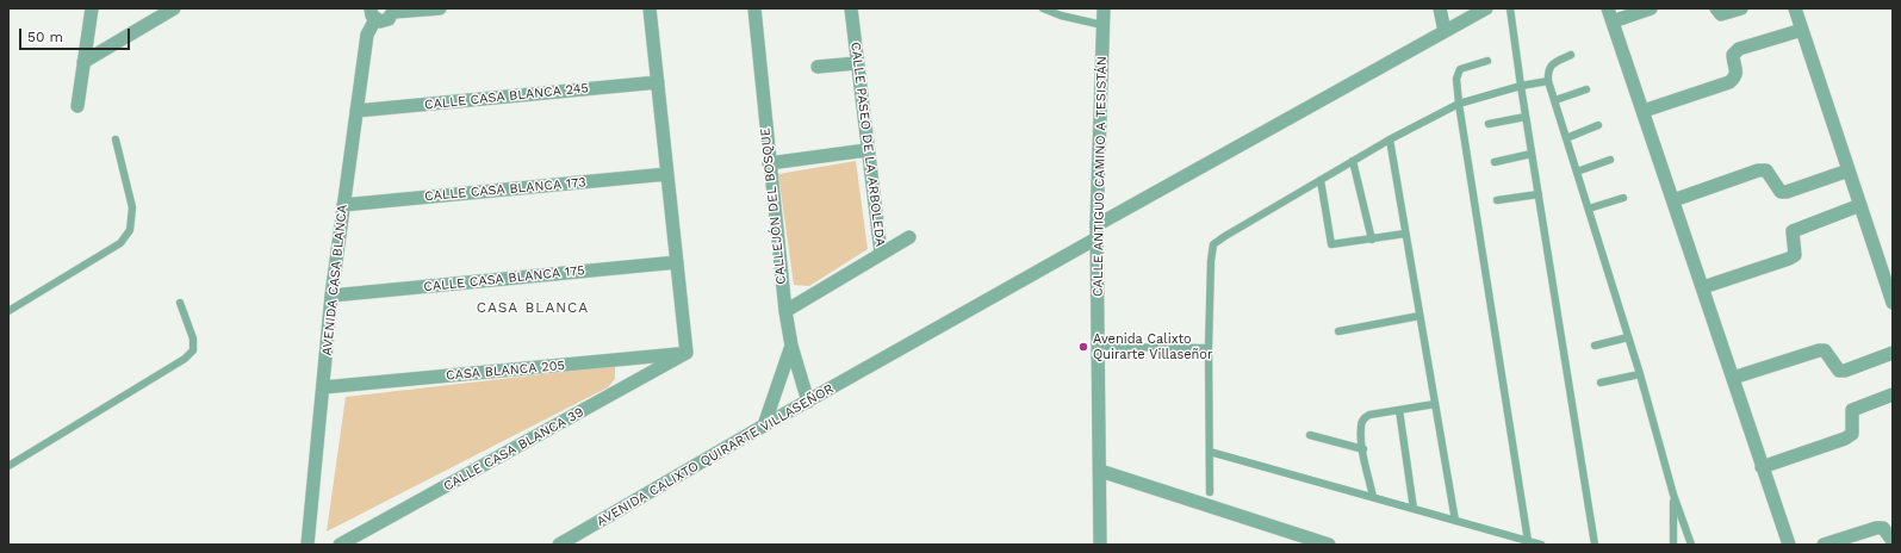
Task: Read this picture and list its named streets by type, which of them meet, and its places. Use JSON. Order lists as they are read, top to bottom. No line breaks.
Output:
{"streets":{"street":["CALLE CASA BLANCA 245","CALLE PASEO DE LA ARBOLEDA","CALLE ANTIGUO CAMINO A TESISTÁN","CALLE CASA BLANCA 173","CALLEJÓN DEL BOSQUE","CALLE CASA BLANCA 175","AVENIDA CASA BLANCA","CASA BLANCA 205","CALLE CASA BLANCA 39","AVENIDA CALIXTO QUIRARTE VILLASEÑOR"]},"crossings":[["CALLE CASA BLANCA 245","AVENIDA CASA BLANCA"],["CALLE PASEO DE LA ARBOLEDA","CALLEJÓN DEL BOSQUE"],["CALLE ANTIGUO CAMINO A TESISTÁN","AVENIDA CALIXTO QUIRARTE VILLASEÑOR"],["CALLE CASA BLANCA 173","AVENIDA CASA BLANCA"],["CALLEJÓN DEL BOSQUE","AVENIDA CALIXTO QUIRARTE VILLASEÑOR"],["CALLE CASA BLANCA 175","AVENIDA CASA BLANCA"],["AVENIDA CASA BLANCA","CASA BLANCA 205"],["CASA BLANCA 205","CALLE CASA BLANCA 39"]],"districts":["CASA BLANCA"],"places":["Avenida Calixto Quirarte Villaseñor"],"scale_bar":"50 m"}
